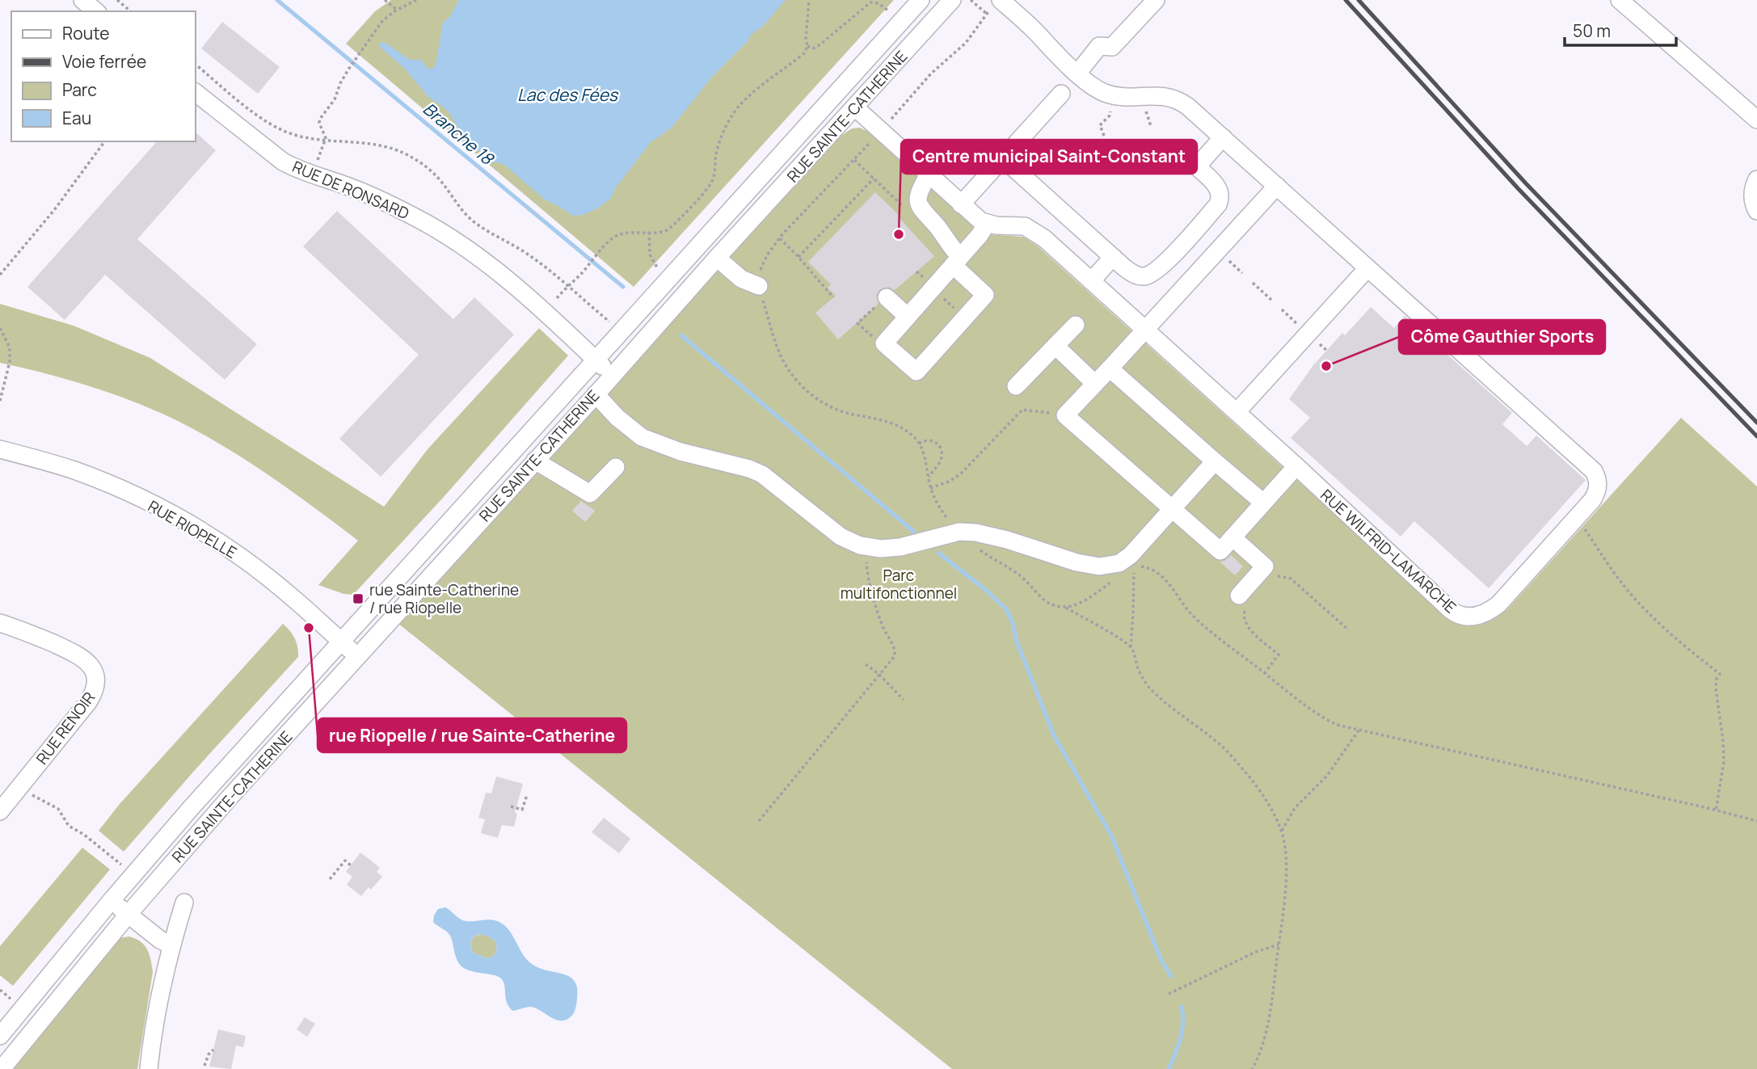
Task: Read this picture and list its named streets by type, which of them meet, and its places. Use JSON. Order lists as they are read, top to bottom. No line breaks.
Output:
{"streets":{"street":["RUE SAINTE-CATHERINE","RUE DE RONSARD","RUE RIOPELLE","RUE WILFRID-LAMARCHE","RUE RENOIR"]},"crossings":[["RUE SAINTE-CATHERINE","RUE DE RONSARD"],["RUE SAINTE-CATHERINE","RUE RIOPELLE"]],"water":["Lac des Fées","Branche 18"],"parks":["Parc multifonctionnel"],"places":{"other":["Centre municipal Saint-Constant","Côme Gauthier Sports","rue Riopelle / rue Sainte-Catherine"],"transit":["rue Sainte-Catherine / rue Riopelle"]},"legend":["Route","Voie ferrée","Parc","Eau"],"scale_bar":"50 m"}
